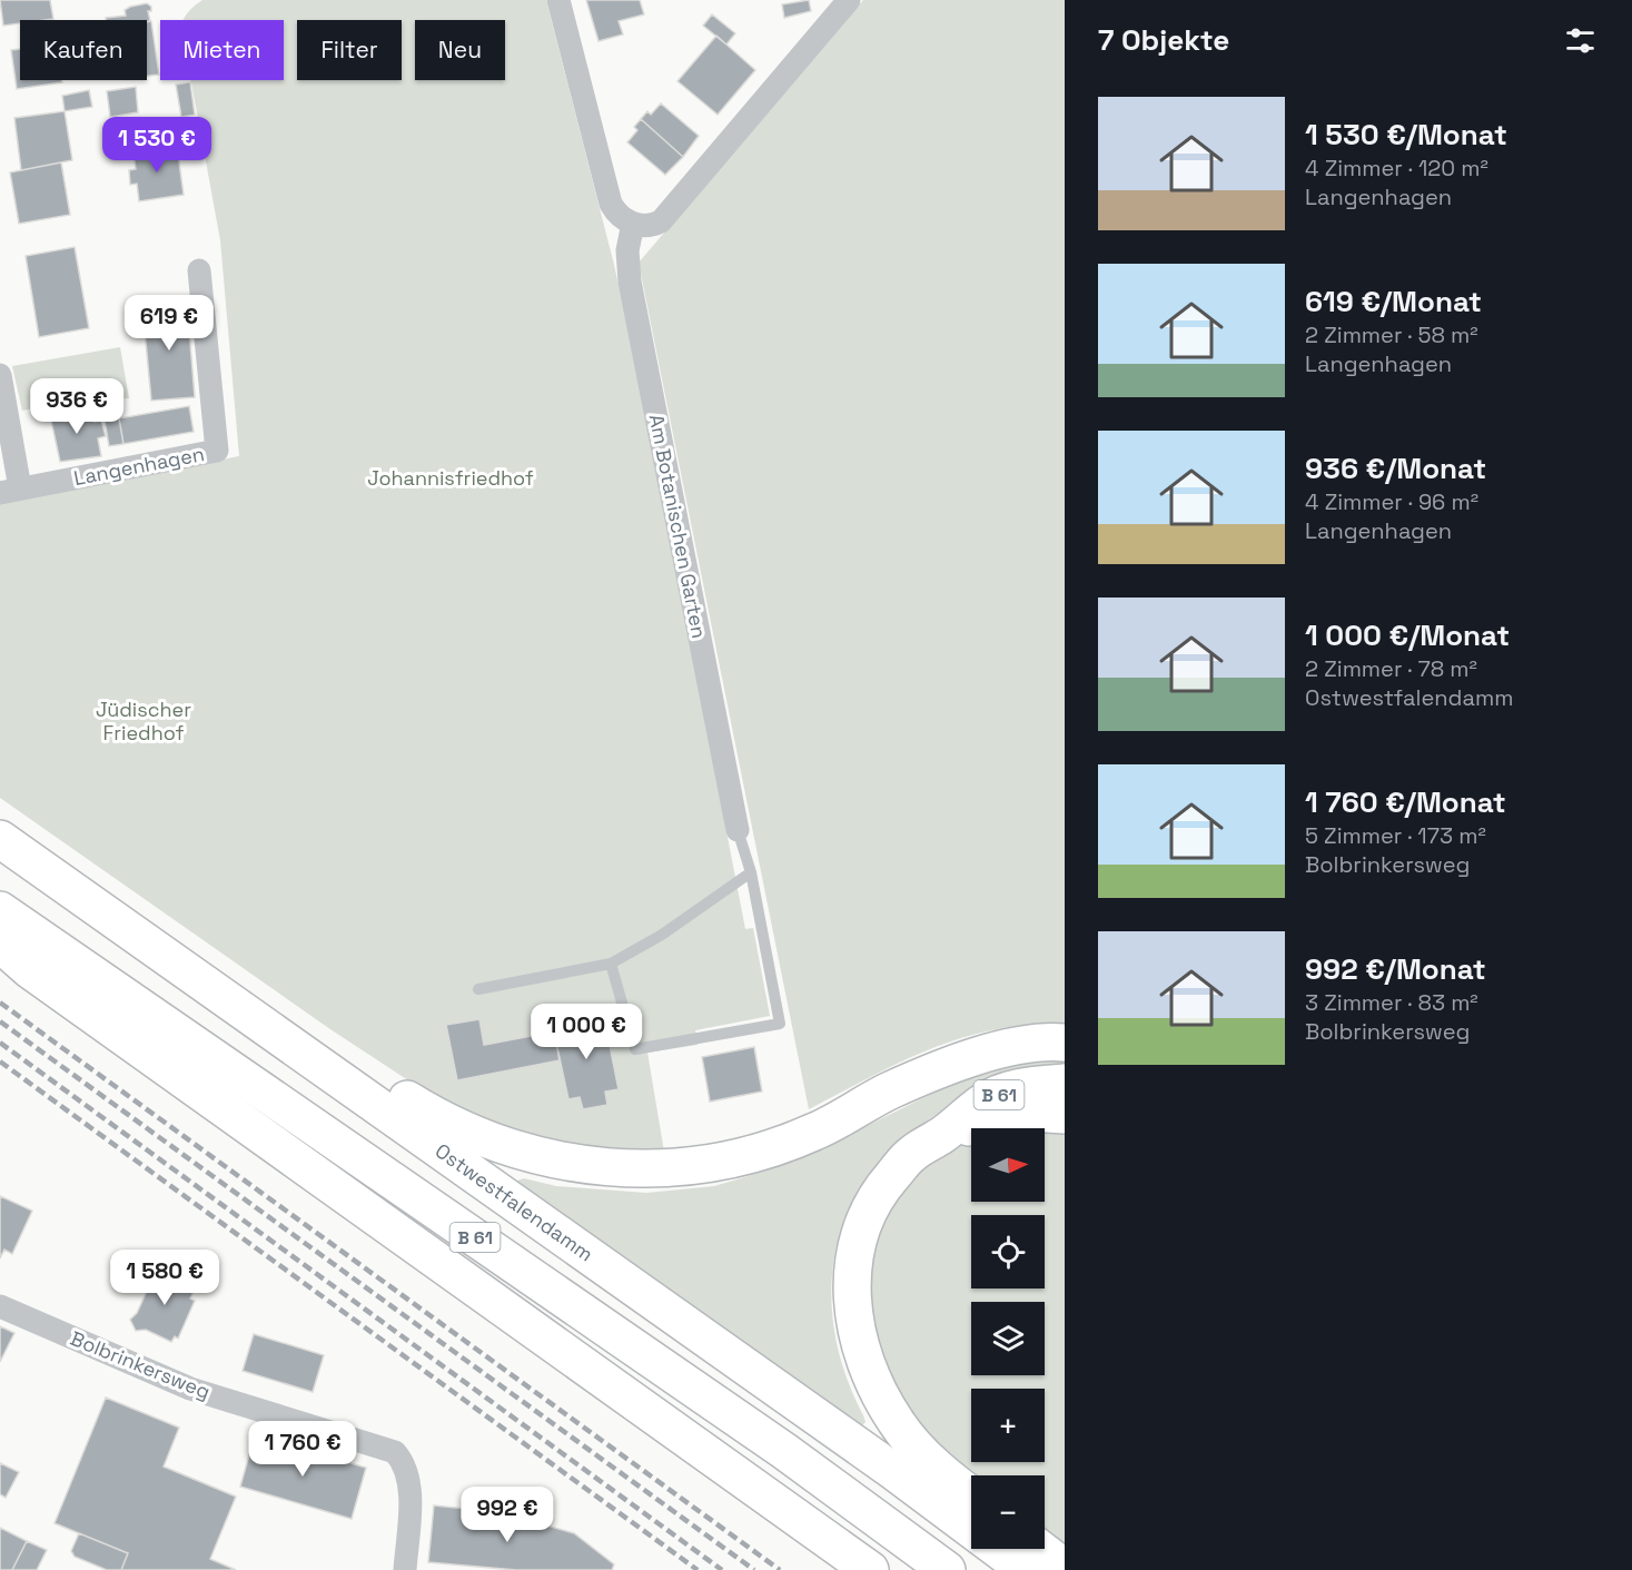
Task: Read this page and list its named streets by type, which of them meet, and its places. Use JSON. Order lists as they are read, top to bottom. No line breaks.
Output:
{"streets":{"highway":["B 61","Ostwestfalendamm"],"street":["Langenhagen","Am Botanischen Garten","Bolbrinkersweg"]},"crossings":[["B 61","Ostwestfalendamm"]],"parks":["Johannisfriedhof","Jüdischer Friedhof"],"north":"right","page":{"heading":"7 Objekte","chip":["Kaufen","Mieten","Filter","Neu"],"list":[{"name":"1 530 €/Monat","note":"4 Zimmer · 120 m² · Langenhagen"},{"name":"619 €/Monat","note":"2 Zimmer · 58 m² · Langenhagen"},{"name":"936 €/Monat","note":"4 Zimmer · 96 m² · Langenhagen"},{"name":"1 000 €/Monat","note":"2 Zimmer · 78 m² · Ostwestfalendamm"},{"name":"1 760 €/Monat","note":"5 Zimmer · 173 m² · Bolbrinkersweg"},{"name":"992 €/Monat","note":"3 Zimmer · 83 m² · Bolbrinkersweg"}],"price":["1 530 €","619 €","936 €","1 000 €","1 580 €","1 760 €","992 €"],"map_buttons":["+","−"]}}
